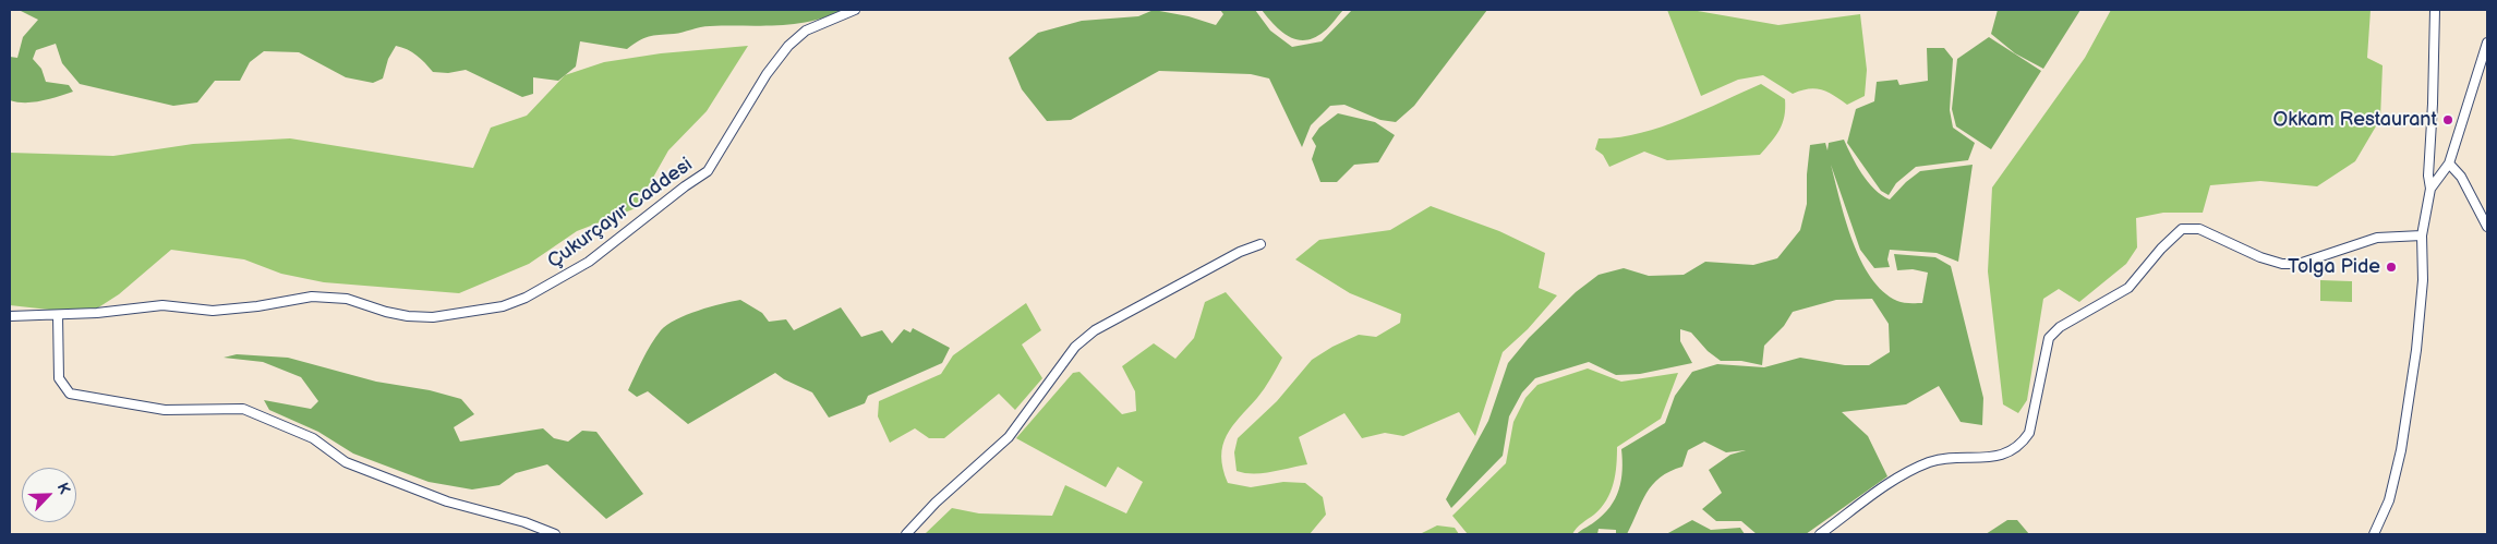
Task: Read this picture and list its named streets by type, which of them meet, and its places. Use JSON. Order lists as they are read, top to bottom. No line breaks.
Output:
{"streets":{"street":["Çukurçayır Caddesi"]},"places":["Okkam Restaurant","Tolga Pide"],"north":"top right"}
